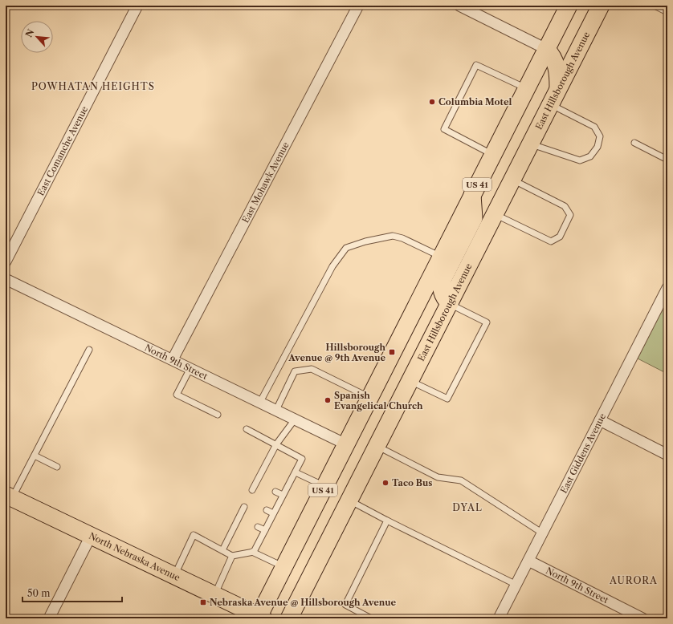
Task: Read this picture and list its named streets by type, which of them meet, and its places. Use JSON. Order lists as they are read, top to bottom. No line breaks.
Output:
{"streets":{"main road":["East Hillsborough Avenue","US 41","North Nebraska Avenue"],"street":["East Comanche Avenue","East Mohawk Avenue","North 9th Street","East Giddens Avenue"]},"crossings":[["East Mohawk Avenue","North 9th Street"],["US 41","North 9th Street"],["US 41","North Nebraska Avenue"],["North 9th Street","East Giddens Avenue"]],"districts":["POWHATAN HEIGHTS","DYAL","AURORA"],"places":{"other":["Columbia Motel","Spanish Evangelical Church","Taco Bus"],"transit":["Hillsborough Avenue @ 9th Avenue","Nebraska Avenue @ Hillsborough Avenue"]},"scale_bar":"50 m","north":"top left"}
